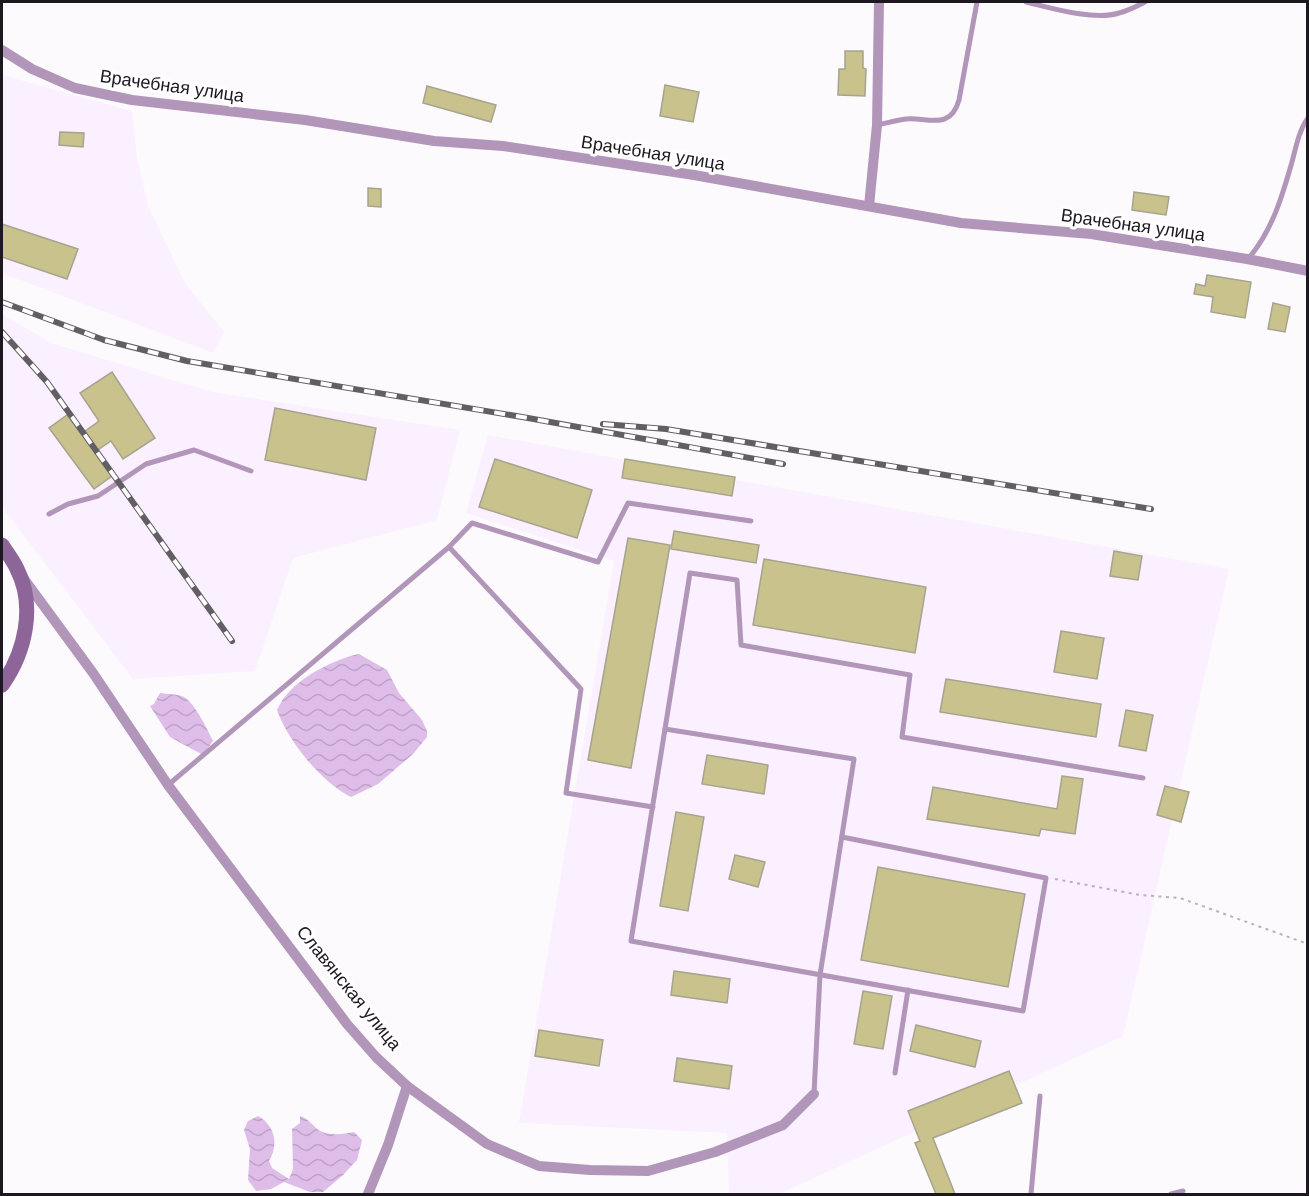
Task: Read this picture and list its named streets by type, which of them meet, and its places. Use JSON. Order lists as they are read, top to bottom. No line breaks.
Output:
{"streets":{"main road":["Славянская улица"],"street":["Врачебная улица"]}}
